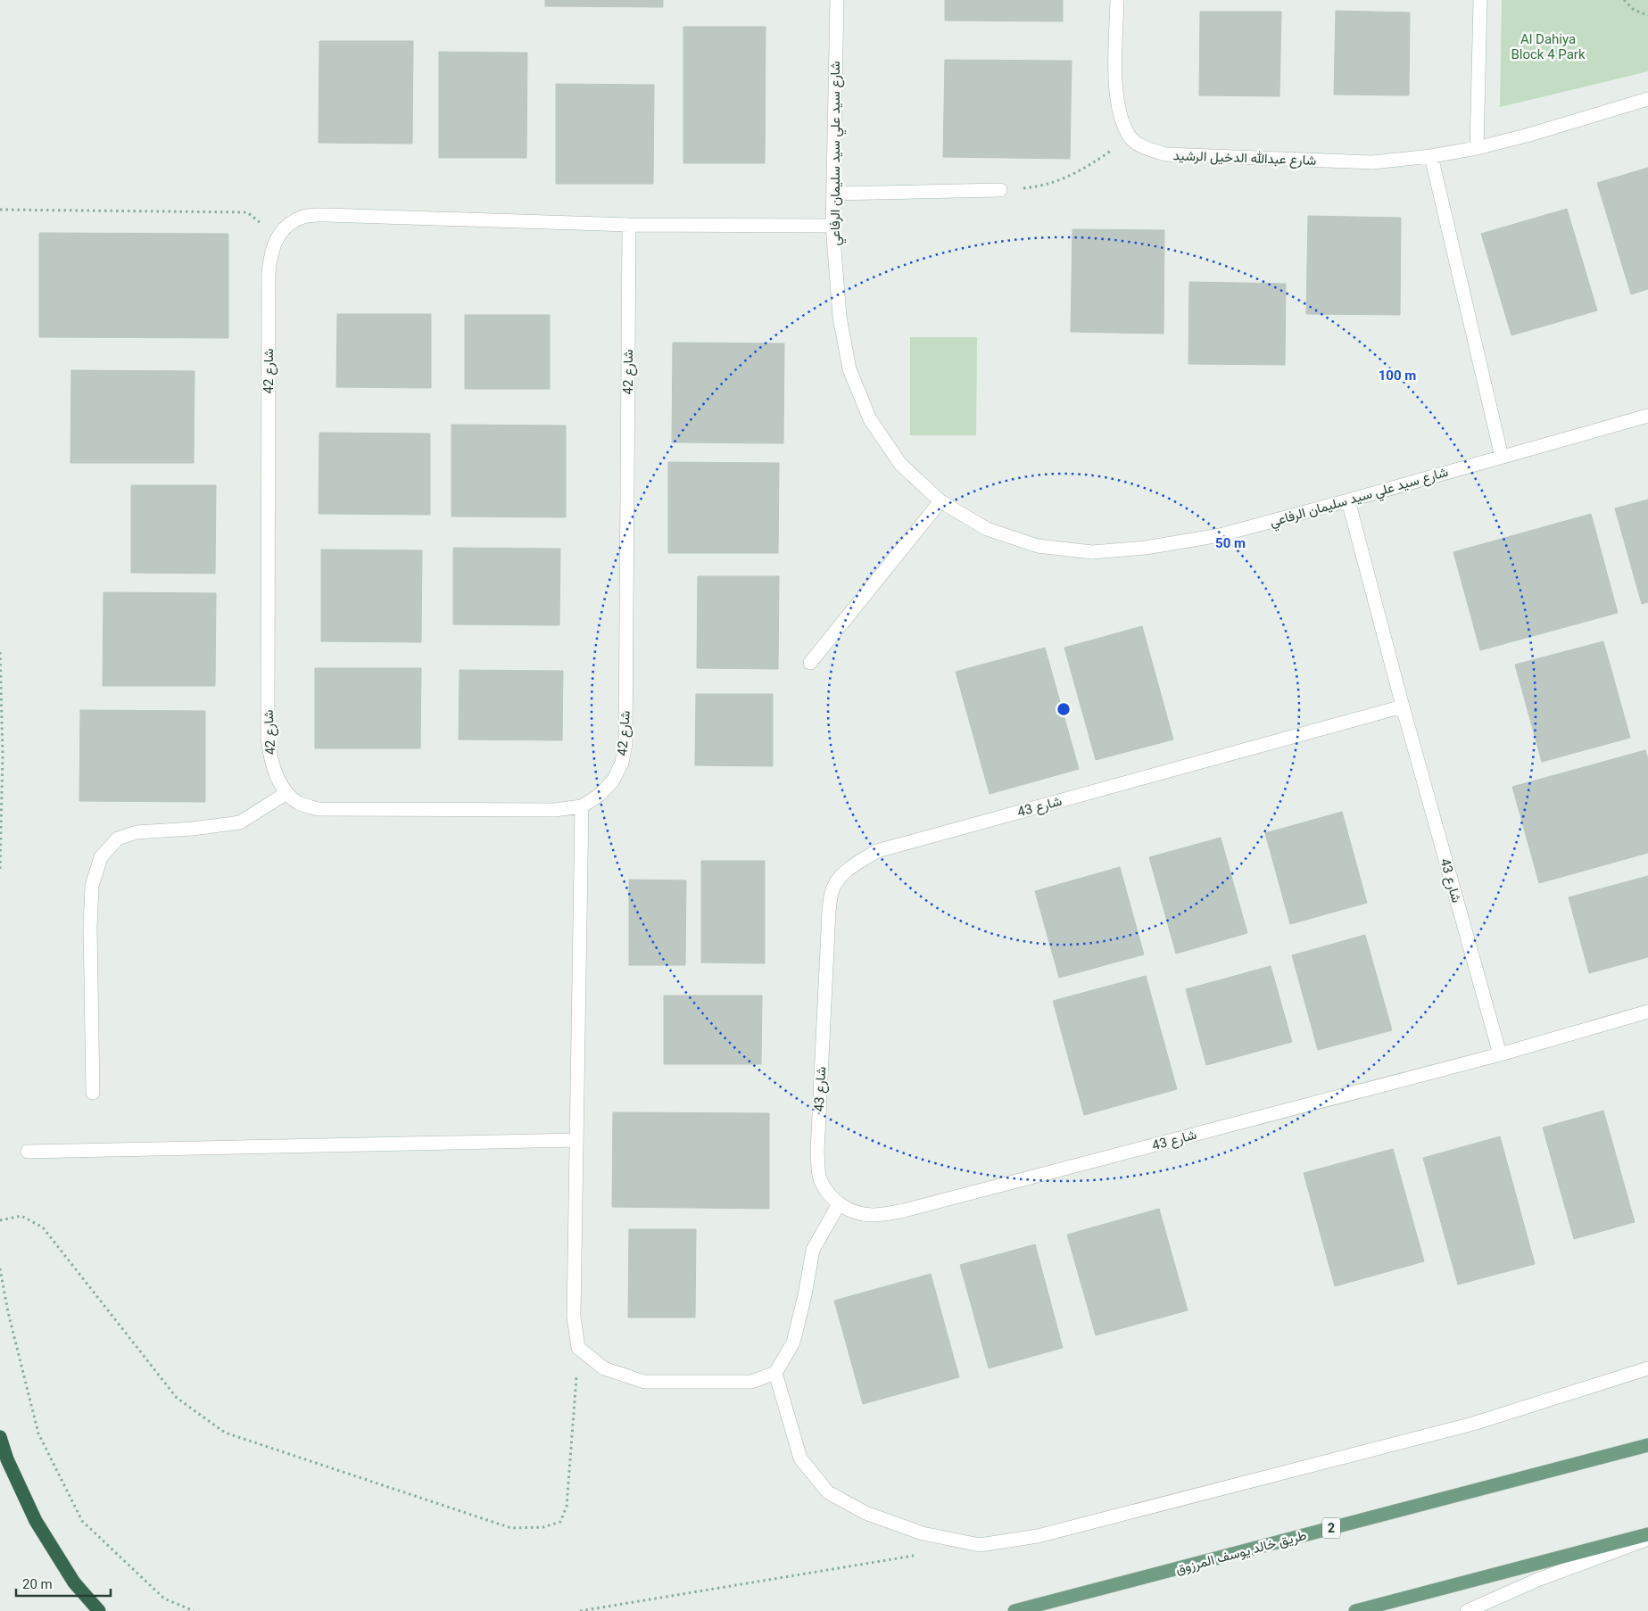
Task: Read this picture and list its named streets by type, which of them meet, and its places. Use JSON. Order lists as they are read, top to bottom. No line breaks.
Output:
{"streets":{"main road":["2","طريق خالد يوسف المرزوق"],"street":["شارع سيد علي سيد سليمان الرفاعي","شارع عبدالله الدخيل الرشيد","شارع 42","شارع 43"]},"crossings":[["شارع سيد علي سيد سليمان الرفاعي","شارع 42"],["شارع سيد علي سيد سليمان الرفاعي","شارع 43"]],"parks":["Al Dahiya Block 4 Park"],"scale_bar":"20 m","rings":["100 m","50 m"]}
